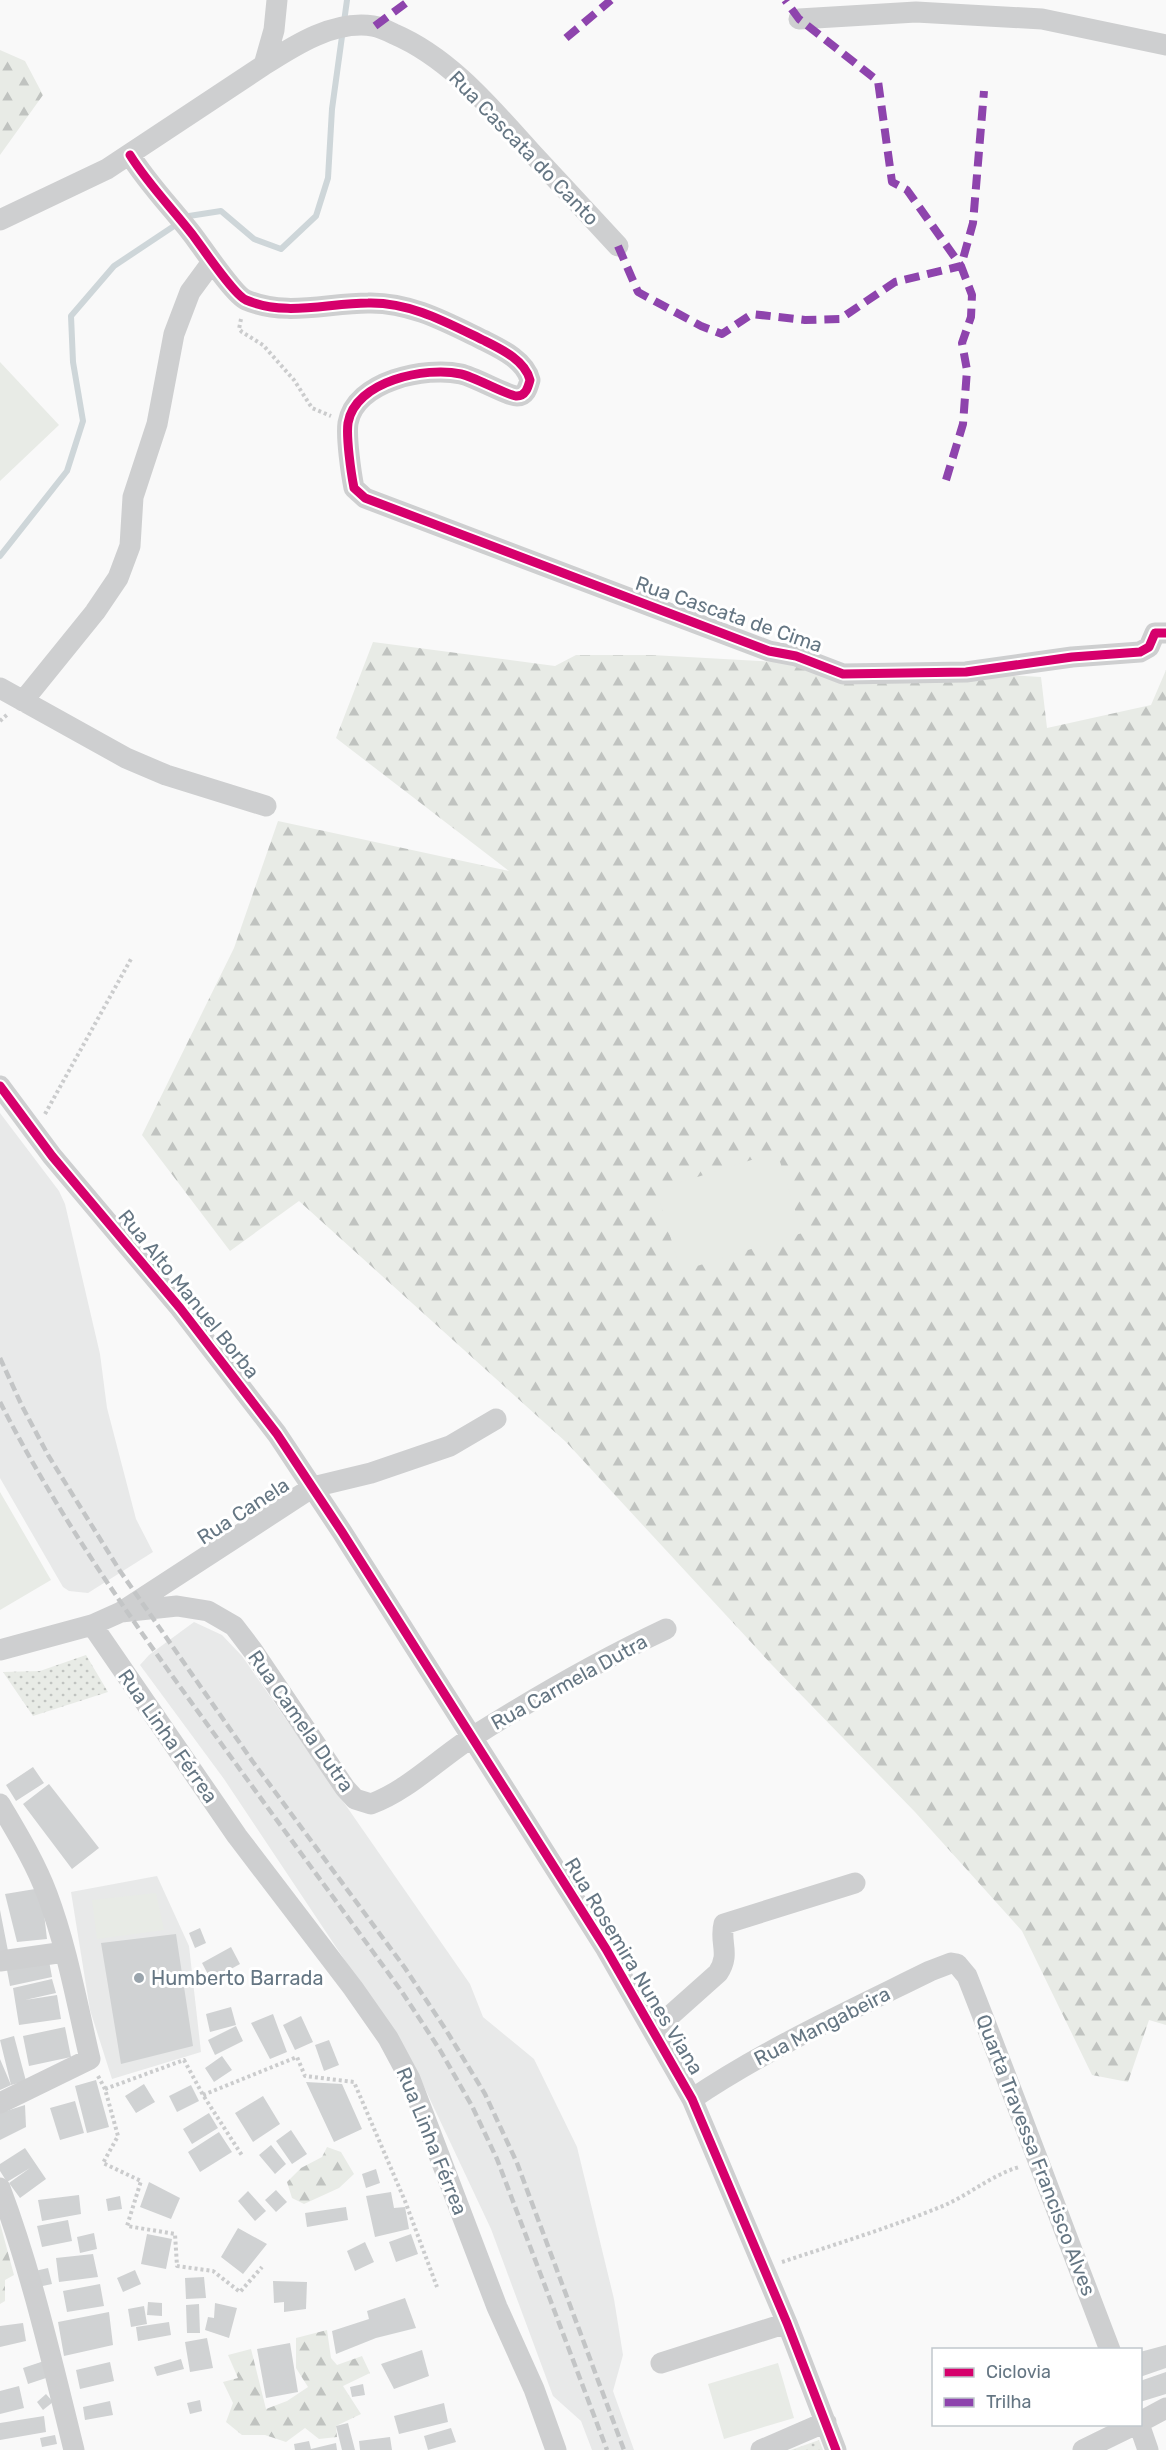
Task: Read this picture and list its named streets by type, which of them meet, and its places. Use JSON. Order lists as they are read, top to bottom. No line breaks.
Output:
{"streets":{"street":["Rua Cascata do Canto","Rua Cascata de Cima","Rua Alto Manuel Borba","Rua Canela","Rua Carmela Dutra","Rua Camela Dutra","Rua Linha Férrea","Rua Rosemira Nunes Viana","Rua Mangabeira","Quarta Travessa Francisco Alves"]},"crossings":[["Rua Alto Manuel Borba","Rua Canela"],["Rua Alto Manuel Borba","Rua Rosemira Nunes Viana"],["Rua Canela","Rua Camela Dutra"],["Rua Carmela Dutra","Rua Camela Dutra"],["Rua Carmela Dutra","Rua Rosemira Nunes Viana"],["Rua Camela Dutra","Rua Rosemira Nunes Viana"],["Rua Rosemira Nunes Viana","Rua Mangabeira"],["Rua Mangabeira","Quarta Travessa Francisco Alves"]],"places":["Humberto Barrada"],"legend":["Ciclovia","Trilha"]}
